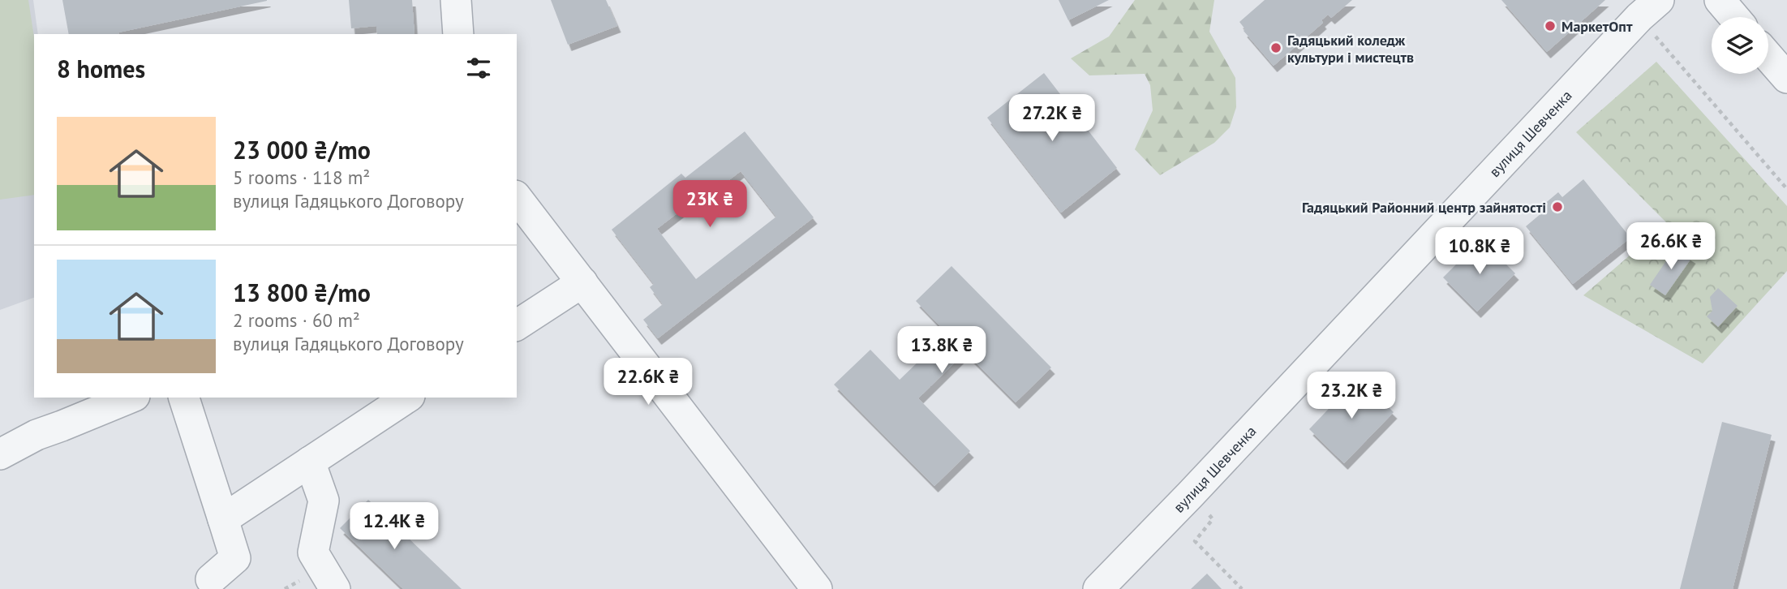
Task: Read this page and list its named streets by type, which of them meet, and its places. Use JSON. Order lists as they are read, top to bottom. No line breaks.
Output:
{"streets":{"street":["вулиця Шевченка"]},"places":["МаркетОпт","Гадяцький коледж культури і мистецтв","Гадяцький Районний центр зайнятості"],"page":{"heading":"8 homes","price":["27.2K ₴","23K ₴","26.6K ₴","10.8K ₴","13.8K ₴","22.6K ₴","23.2K ₴","12.4K ₴"],"list":[{"name":"23 000 ₴/mo","note":"5 rooms · 118 m² · вулиця Гадяцького Договору"},{"name":"13 800 ₴/mo","note":"2 rooms · 60 m² · вулиця Гадяцького Договору"}]}}
